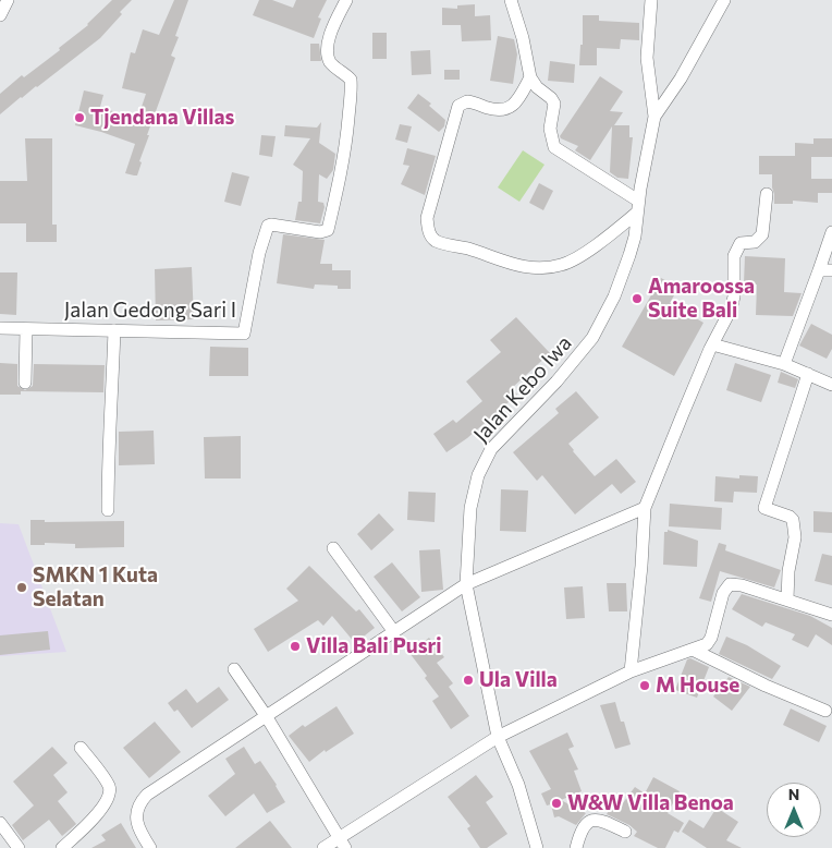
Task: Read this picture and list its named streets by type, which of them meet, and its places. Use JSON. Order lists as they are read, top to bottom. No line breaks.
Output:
{"streets":{"street":["Jalan Gedong Sari I","Jalan Kebo Iwa"]},"places":["Tjendana Villas","Amaroossa Suite Bali","SMKN 1 Kuta Selatan","Villa Bali Pusri","Ula Villa","M House","W&W Villa Benoa"],"north":"top"}
